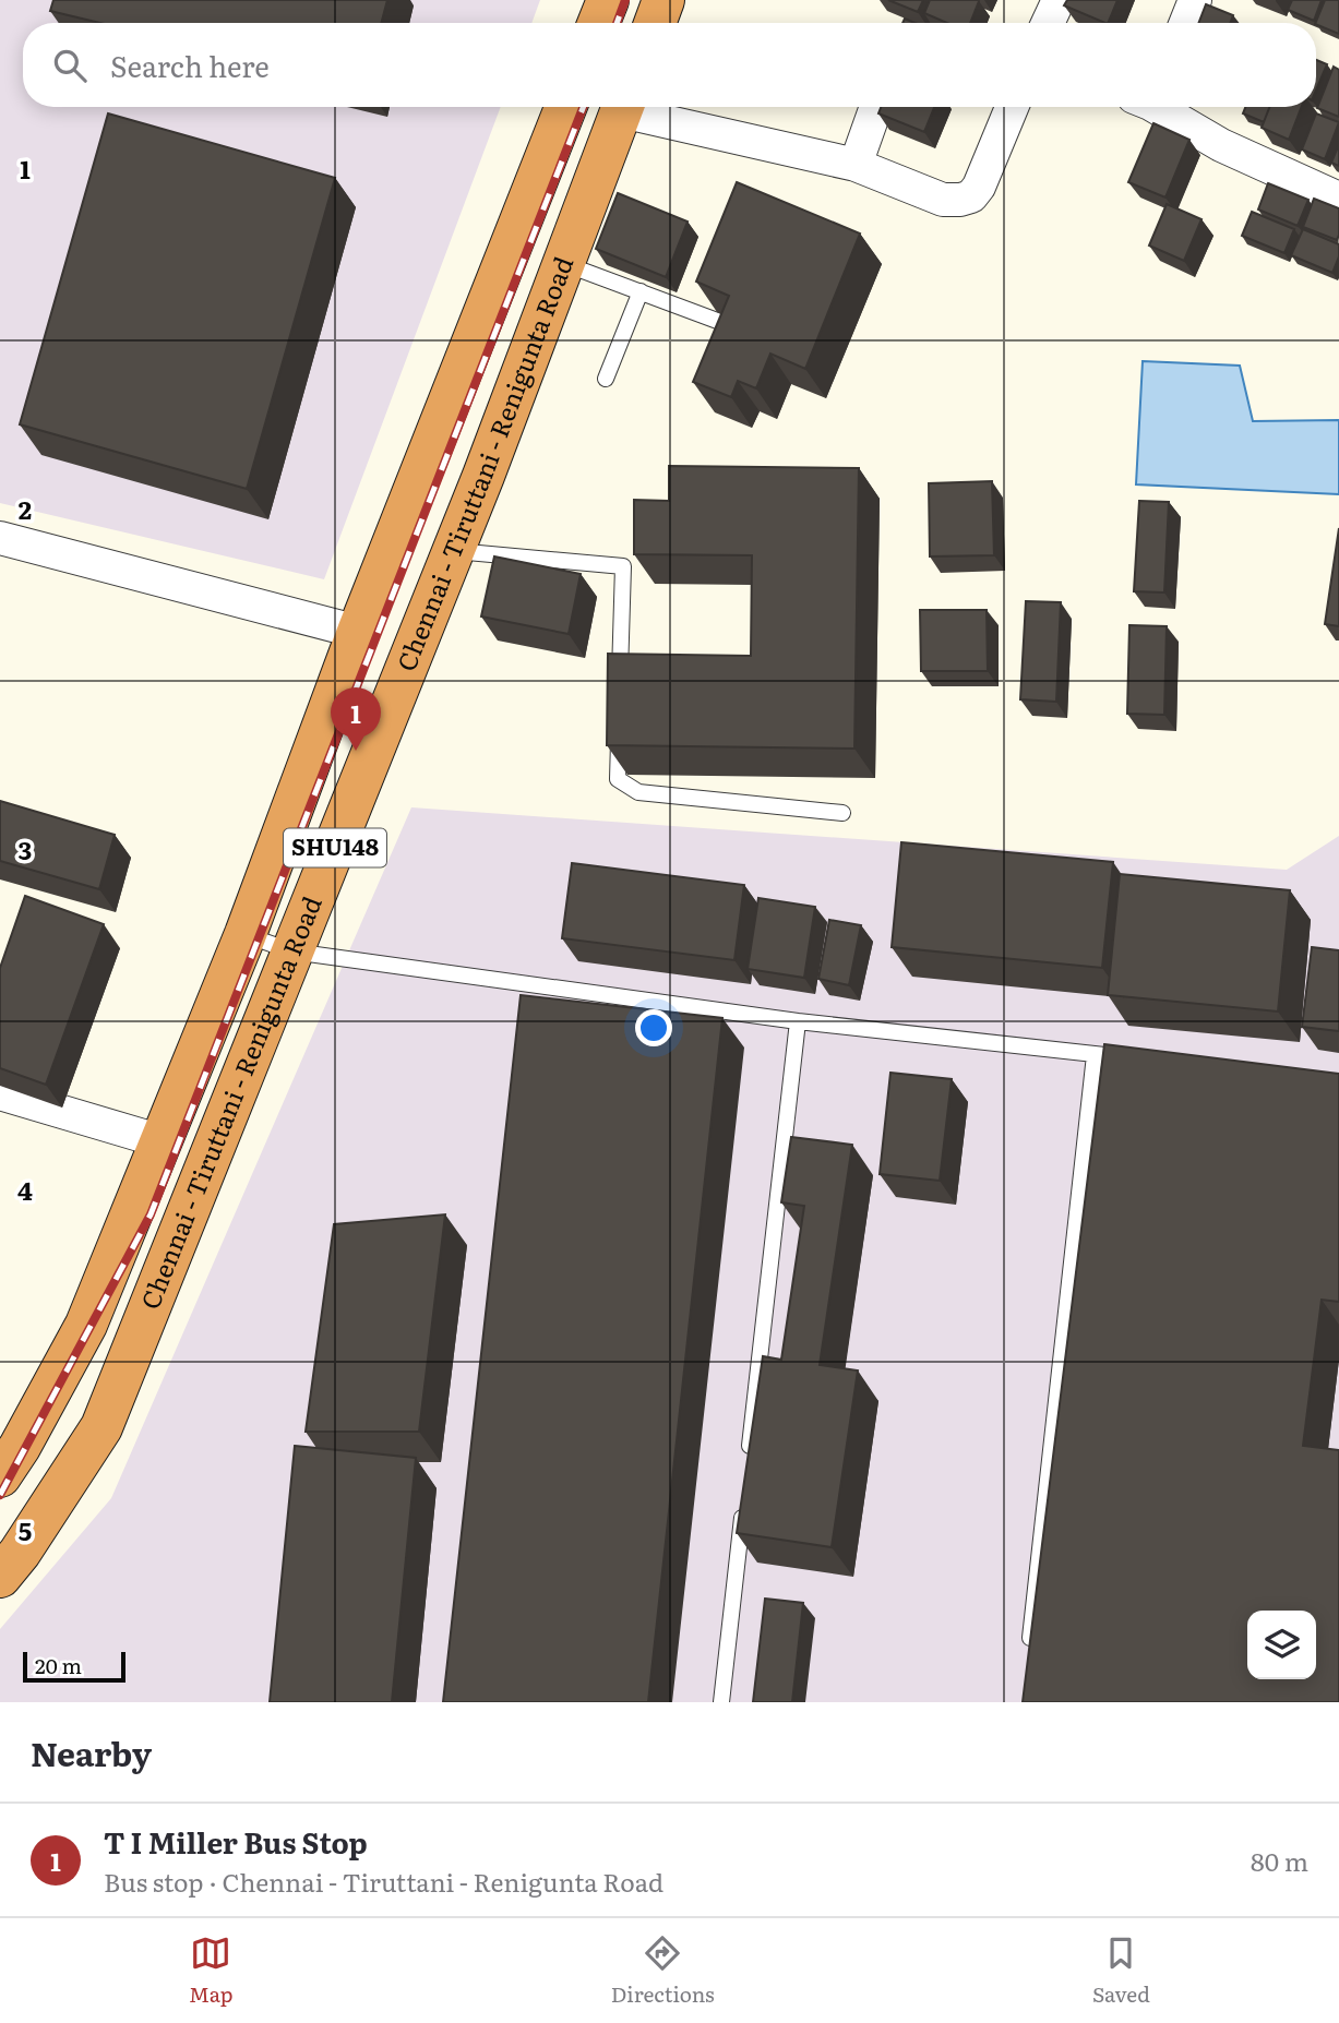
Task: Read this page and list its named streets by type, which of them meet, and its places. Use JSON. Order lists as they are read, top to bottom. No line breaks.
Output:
{"streets":{"highway":["Chennai - Tiruttani - Renigunta Road","SHU148"]},"scale_bar":"20 m","page":{"search":"Search here","pins":"1","scale":"20 m","heading":"Nearby","list":[{"mark":"1","name":"T I Miller Bus Stop","note":"Bus stop · Chennai - Tiruttani - Renigunta Road","value":"80 m"}],"nav":["Map","Directions","Saved"]},"grid":{"rows":["1","2","3","4","5"]}}
